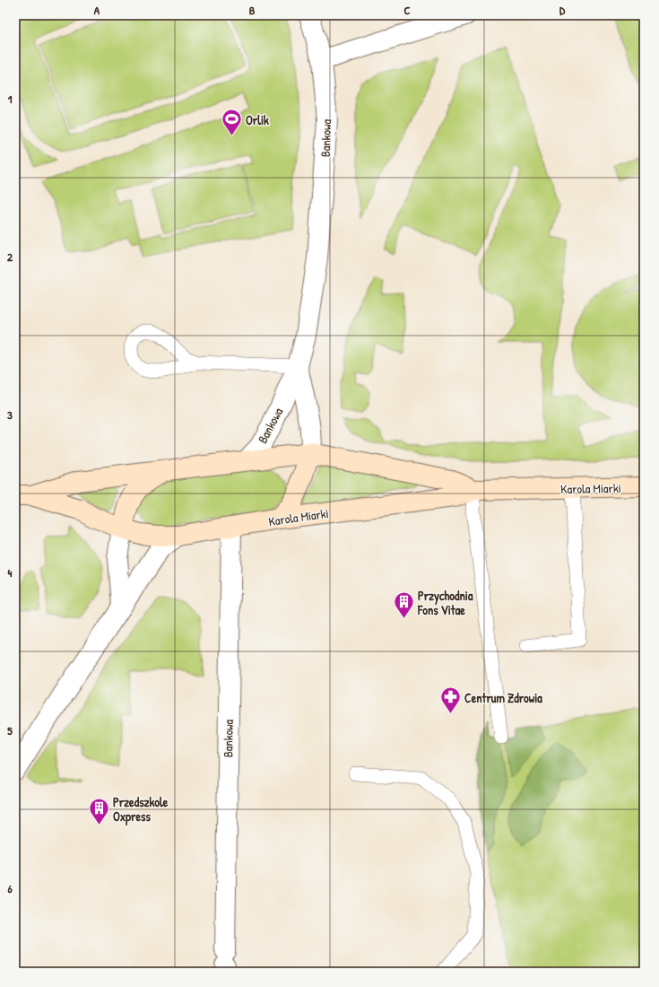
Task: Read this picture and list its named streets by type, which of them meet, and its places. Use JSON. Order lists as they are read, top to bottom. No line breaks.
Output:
{"streets":{"street":["Bankowa","Karola Miarki"]},"crossings":[["Bankowa","Karola Miarki"]],"places":{"sports":["Orlik"],"building":["Przychodnia Fons Vitae","Przedszkole Oxpress"],"pharmacy":["Centrum Zdrowia"]},"grid":{"columns":["A","B","C","D"],"rows":["1","2","3","4","5","6"]}}
